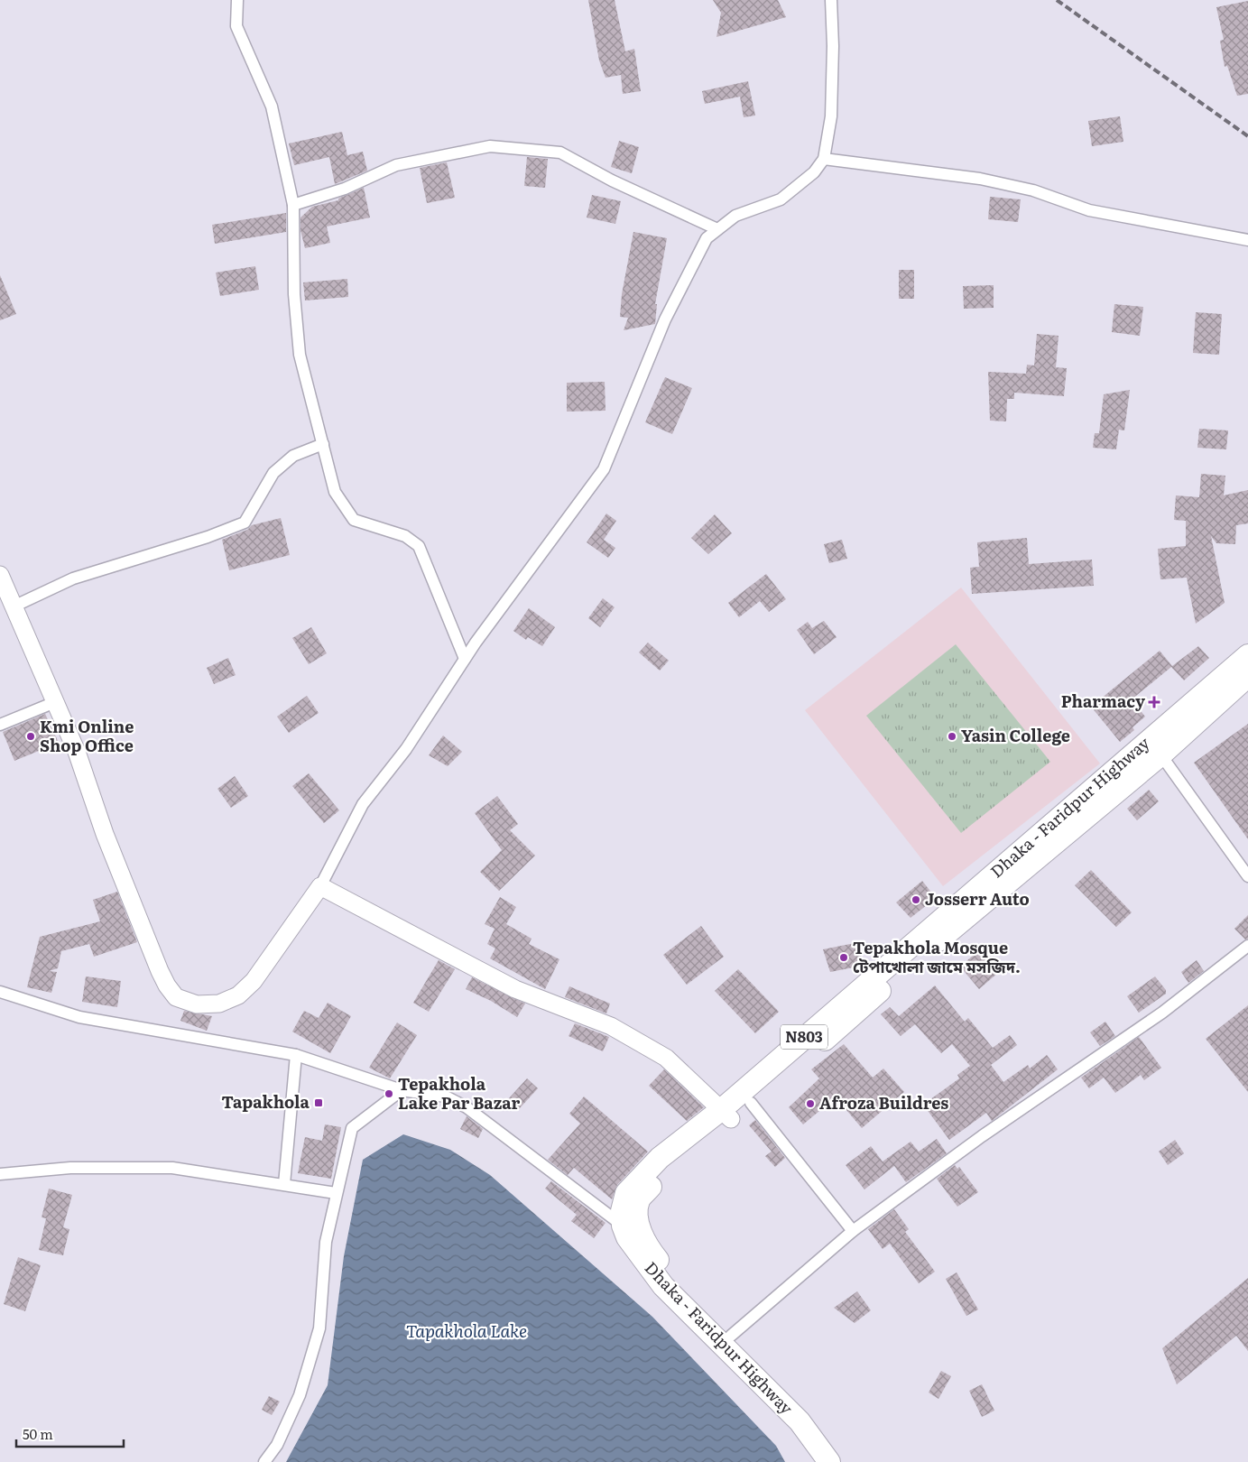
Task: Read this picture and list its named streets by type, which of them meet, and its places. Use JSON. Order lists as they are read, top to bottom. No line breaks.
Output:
{"streets":{"highway":["Dhaka - Faridpur Highway","N803"]},"water":["Tapakhola Lake"],"places":{"health":["Pharmacy"],"other":["Kmi Online Shop Office","Yasin College","Josserr Auto","Tepakhola Mosque টেপাখোলা জামে মসজিদ.","Tepakhola Lake Par Bazar","Afroza Buildres"],"transit":["Tapakhola"]},"scale_bar":"50 m"}
